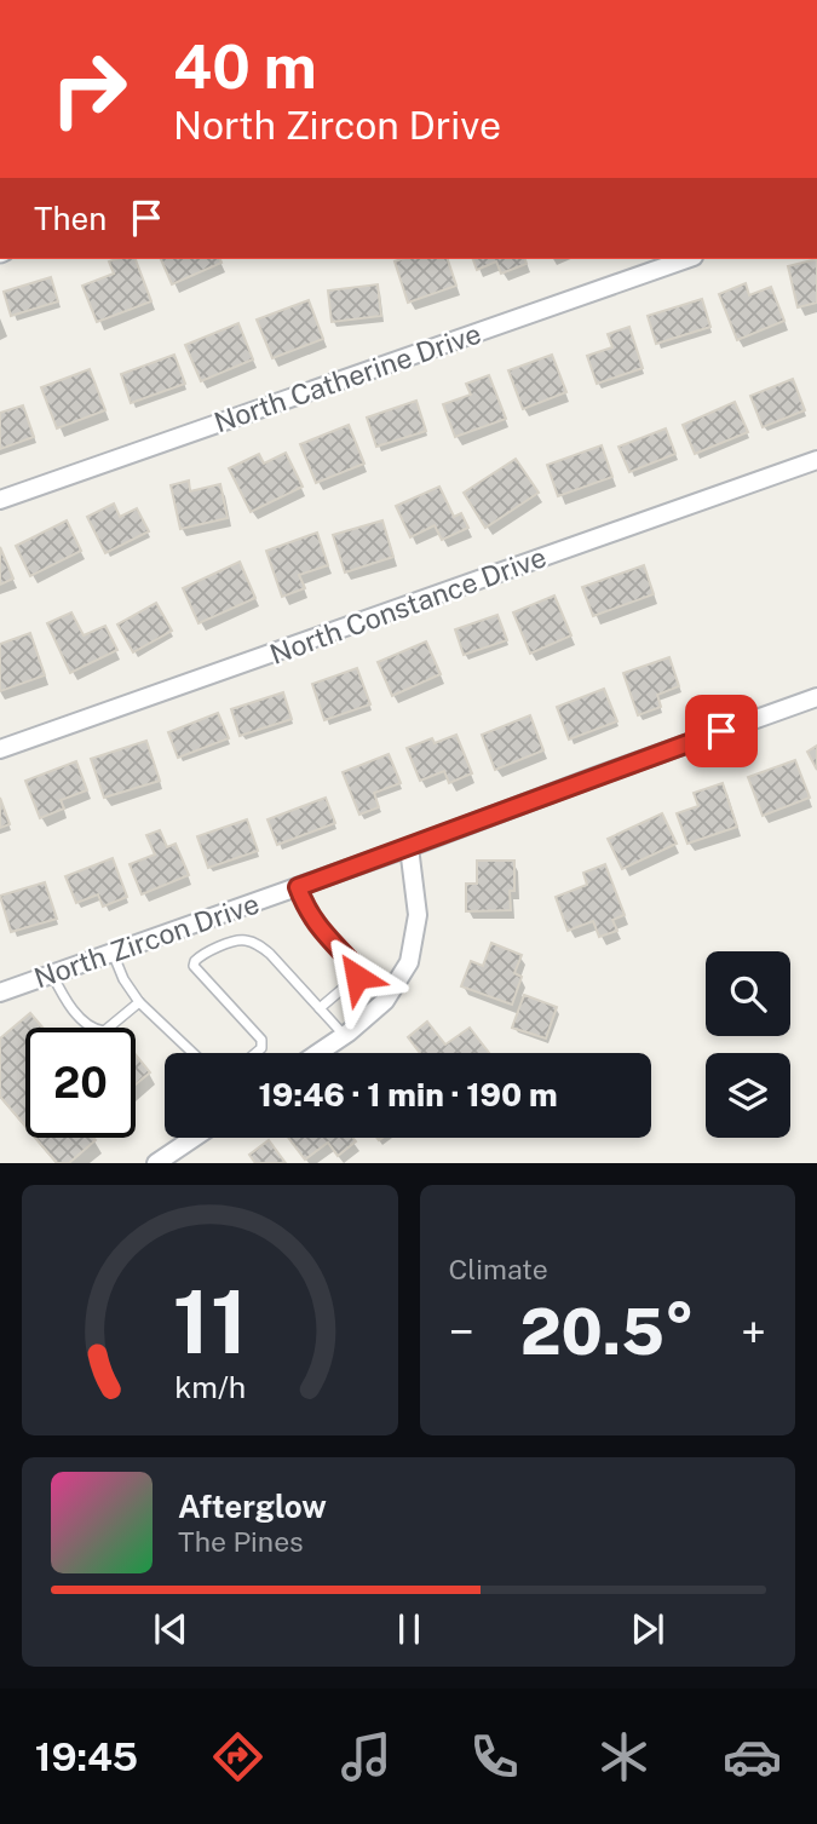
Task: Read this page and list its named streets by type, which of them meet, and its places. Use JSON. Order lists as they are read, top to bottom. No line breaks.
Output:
{"streets":{"street":["North Catherine Drive","North Constance Drive","North Zircon Drive"]},"page":{"turn":["40 m","North Zircon Drive"],"then":"Then","limit":"20","trip":"19:46 · 1 min · 190 m","tile":"Climate","heat":["−","20.5°","+"],"song":["Afterglow","The Pines"],"tabs":"19:45","gauge":["11","km/h"]}}
